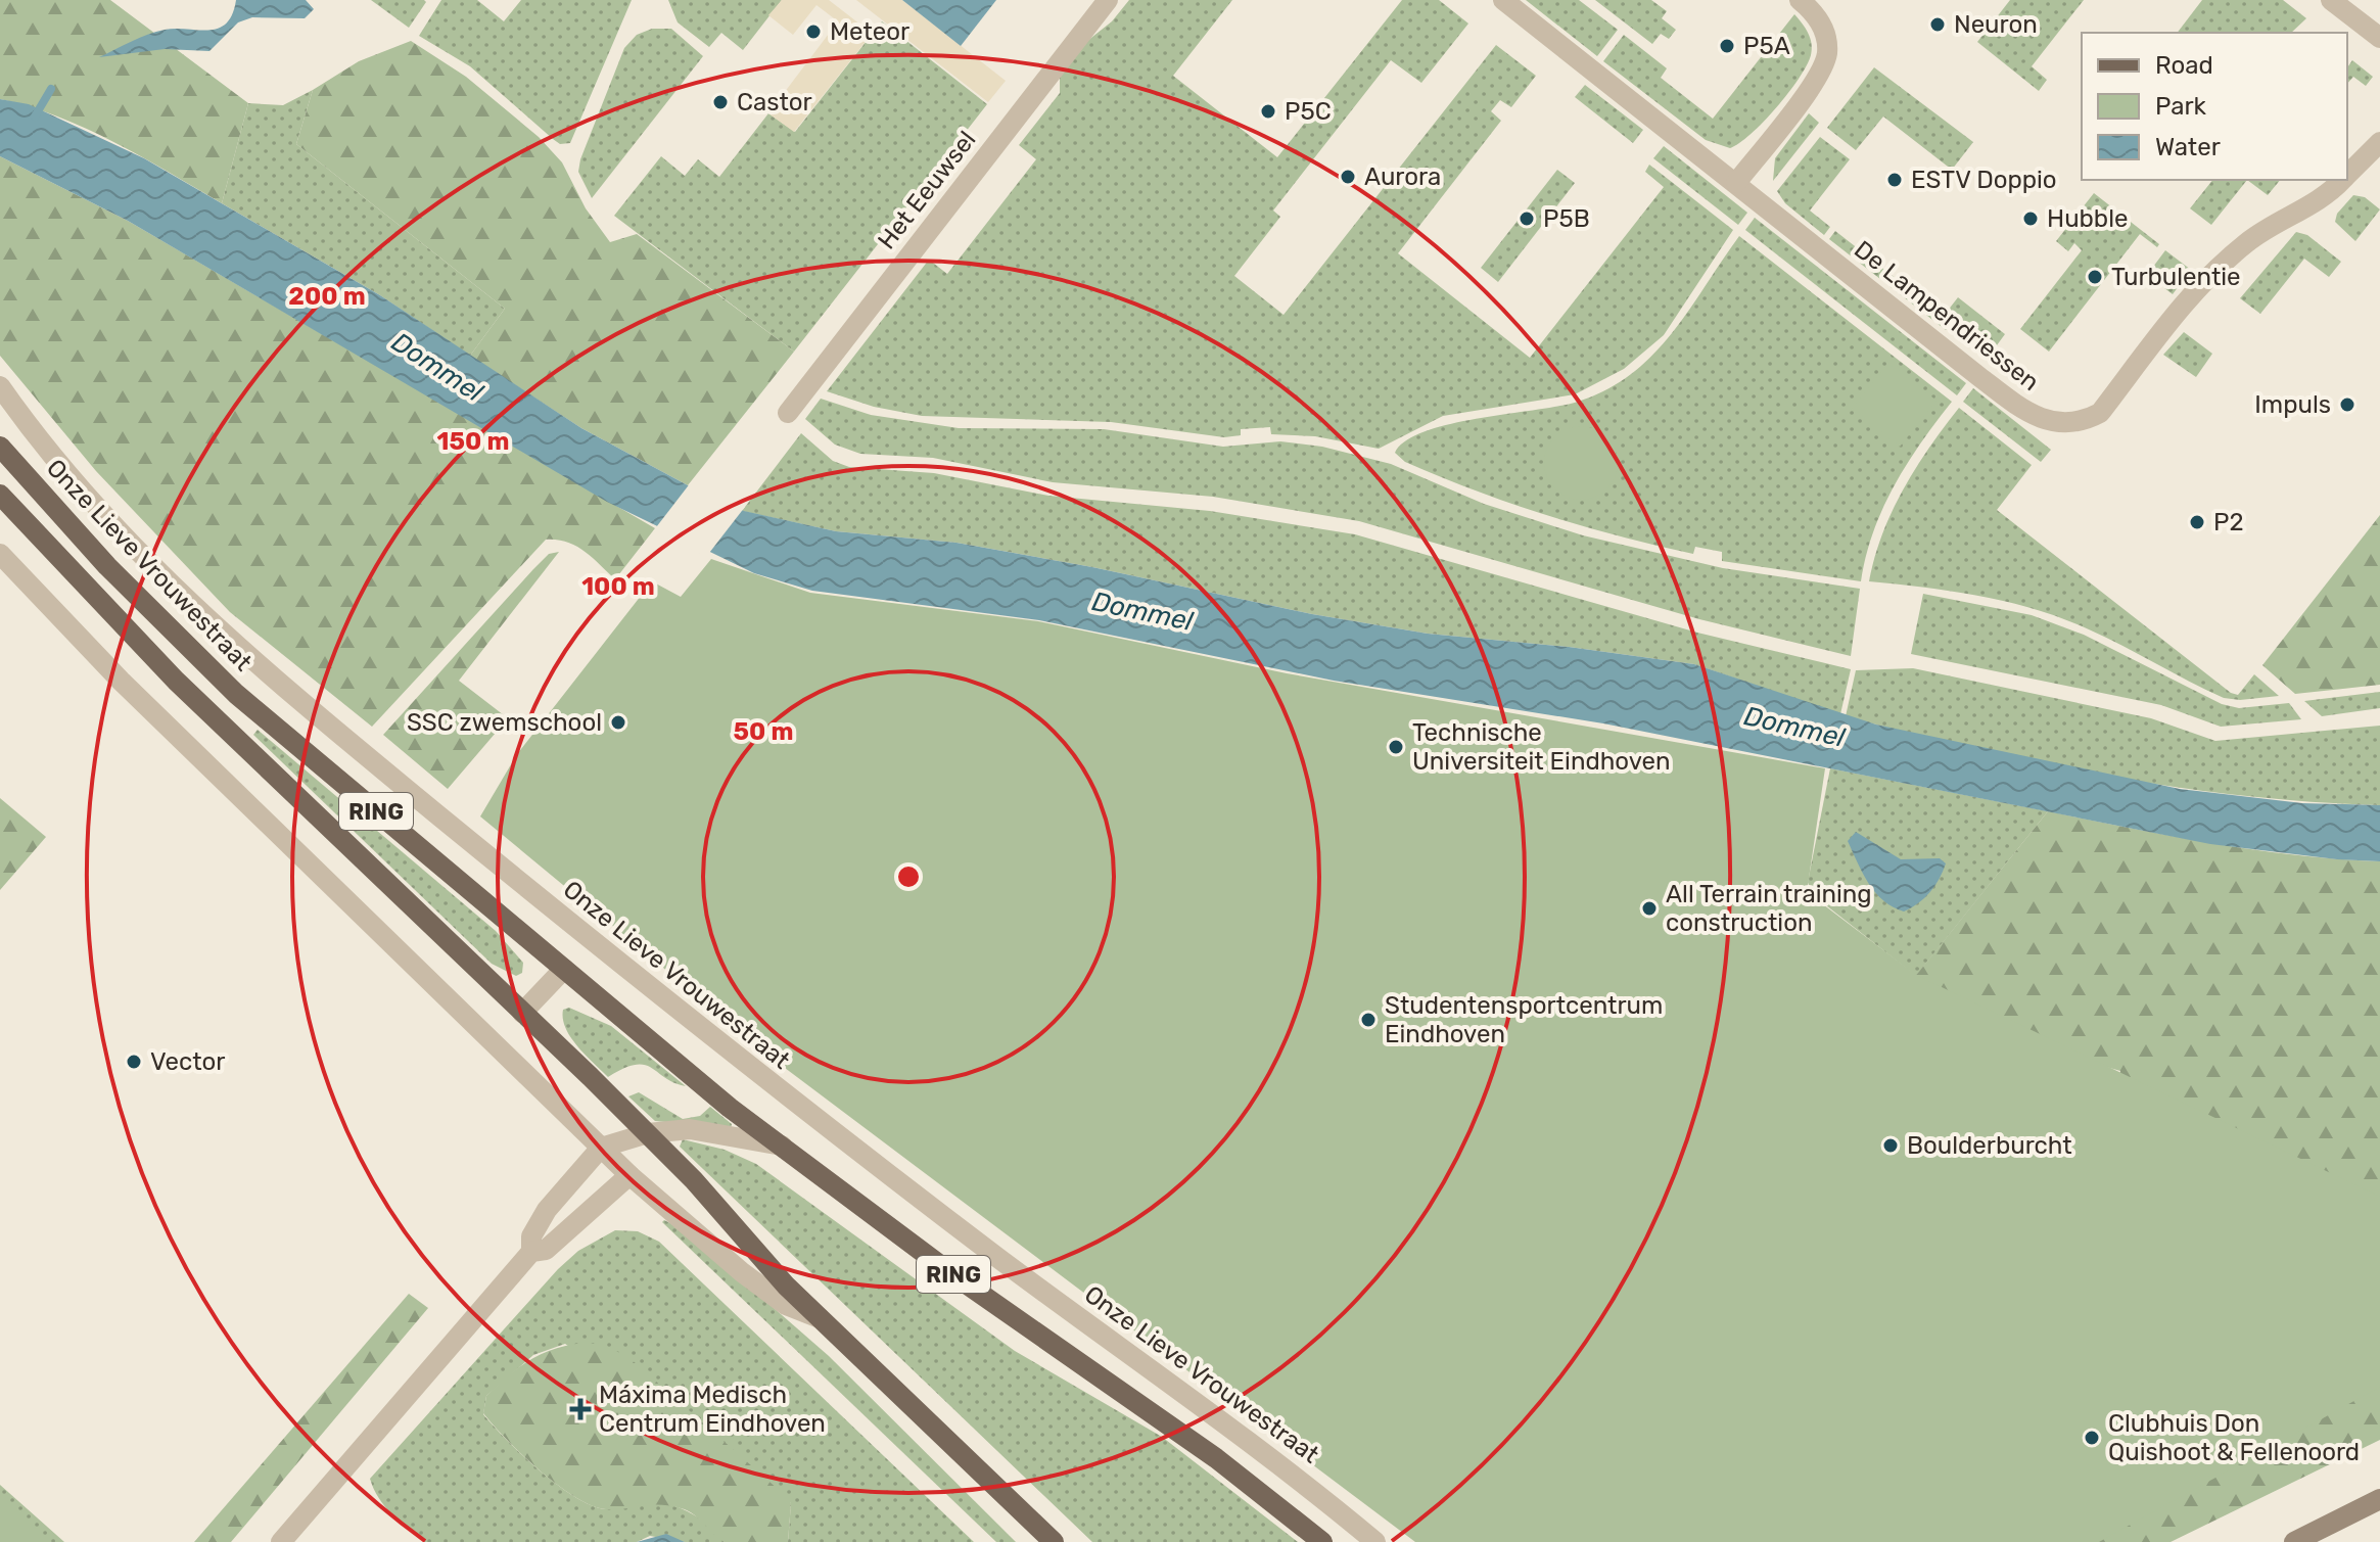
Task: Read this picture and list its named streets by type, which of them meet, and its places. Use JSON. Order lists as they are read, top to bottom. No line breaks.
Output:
{"streets":{"main road":["Onze Lieve Vrouwestraat","RING"],"street":["Het Eeuwsel","De Lampendriessen"]},"water":["Dommel"],"places":{"other":["Neuron","Meteor","P5A","Castor","P5C","Aurora","ESTV Doppio","P5B","Hubble","Turbulentie","Impuls","P2","SSC zwemschool","Technische Universiteit Eindhoven","All Terrain training construction","Studentensportcentrum Eindhoven","Vector","Boulderburcht","Clubhuis Don Quishoot & Fellenoord"],"health":["Máxima Medisch Centrum Eindhoven"]},"legend":["Road","Park","Water"],"rings":["200 m","150 m","100 m","50 m"]}
